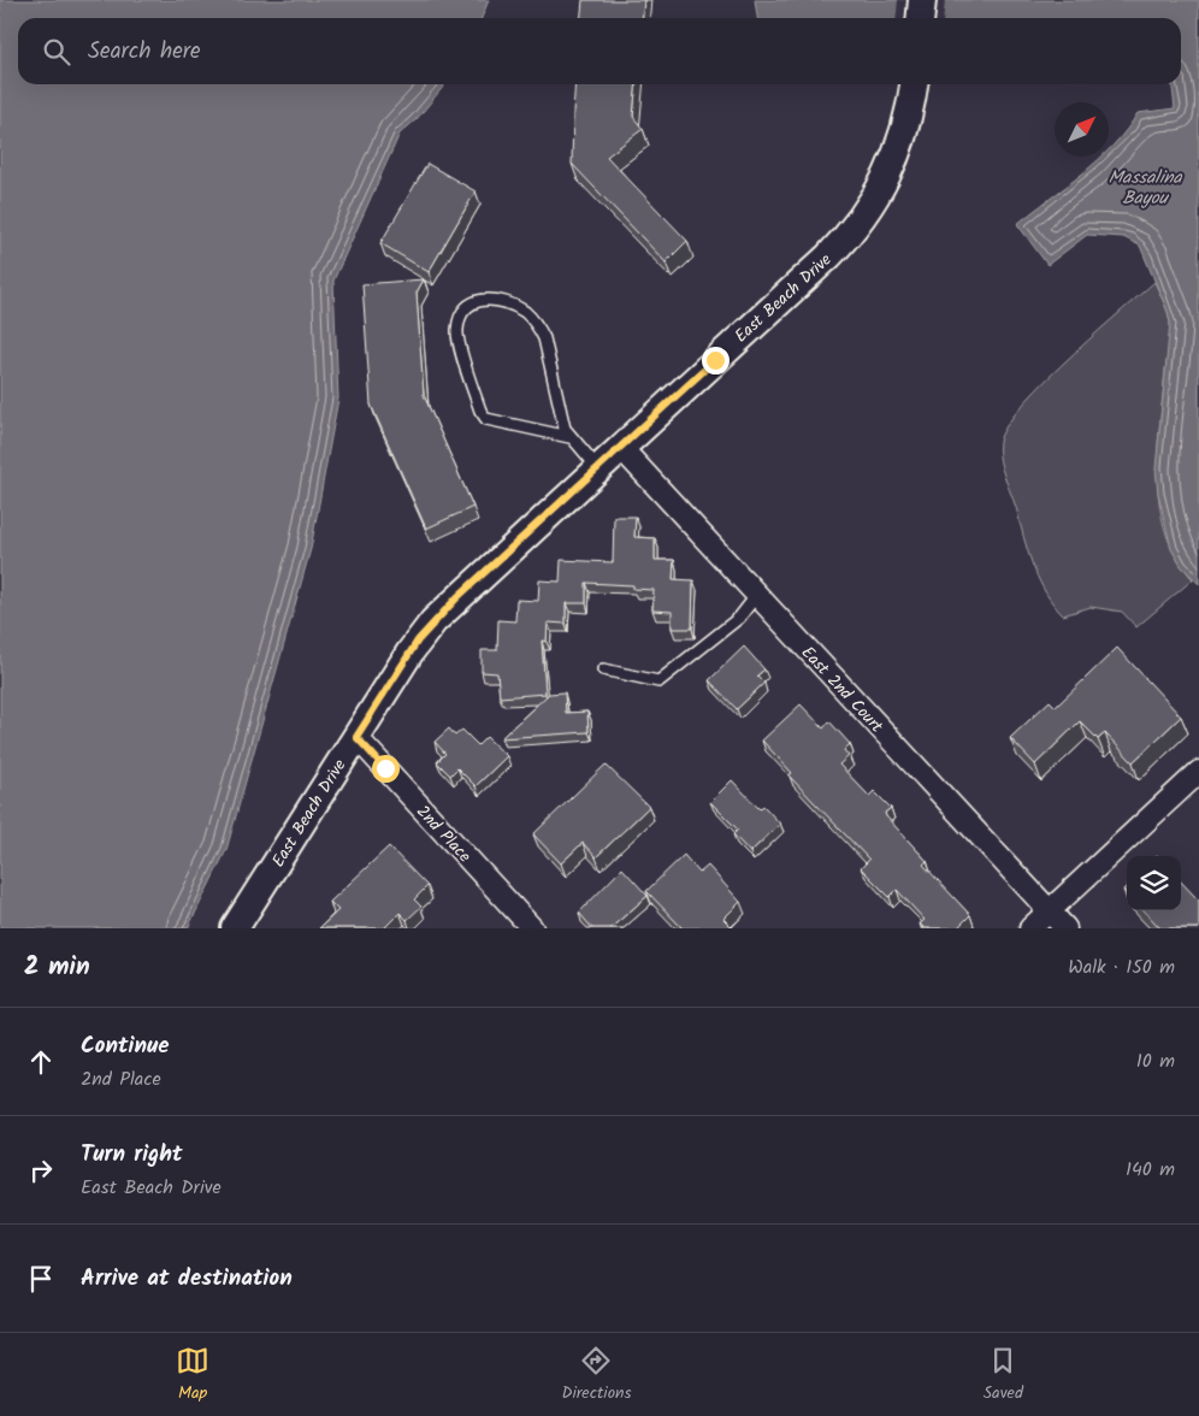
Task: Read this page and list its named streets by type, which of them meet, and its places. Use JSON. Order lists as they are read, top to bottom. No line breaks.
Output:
{"streets":{"street":["East Beach Drive","East 2nd Court","2nd Place"]},"crossings":[["East Beach Drive","East 2nd Court"],["East Beach Drive","2nd Place"]],"water":["Massalina Bayou"],"north":"top right","page":{"search":"Search here","heading":["2 min","Walk · 150 m"],"list":[["Continue","2nd Place","10 m"],["Turn right","East Beach Drive","140 m"],"Arrive at destination"],"nav":["Map","Directions","Saved"]}}
